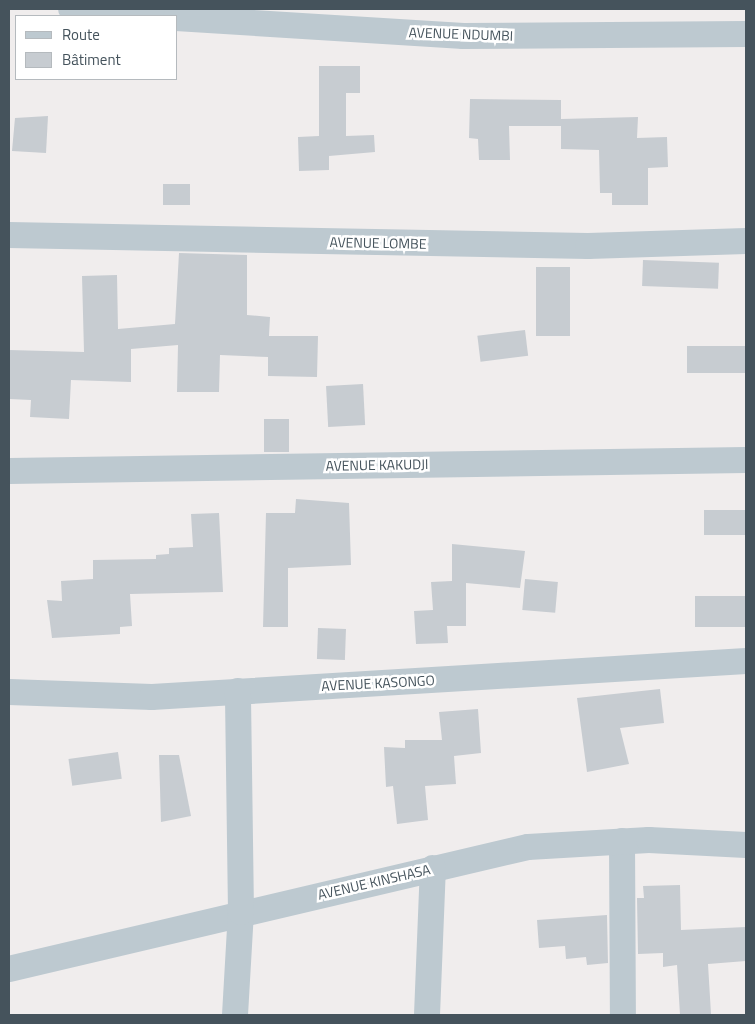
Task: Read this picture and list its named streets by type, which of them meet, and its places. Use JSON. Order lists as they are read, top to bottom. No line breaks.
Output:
{"streets":{"street":["AVENUE NDUMBI","AVENUE LOMBE","AVENUE KAKUDJI","AVENUE KASONGO","AVENUE KINSHASA"]},"legend":["Route","Bâtiment"]}
